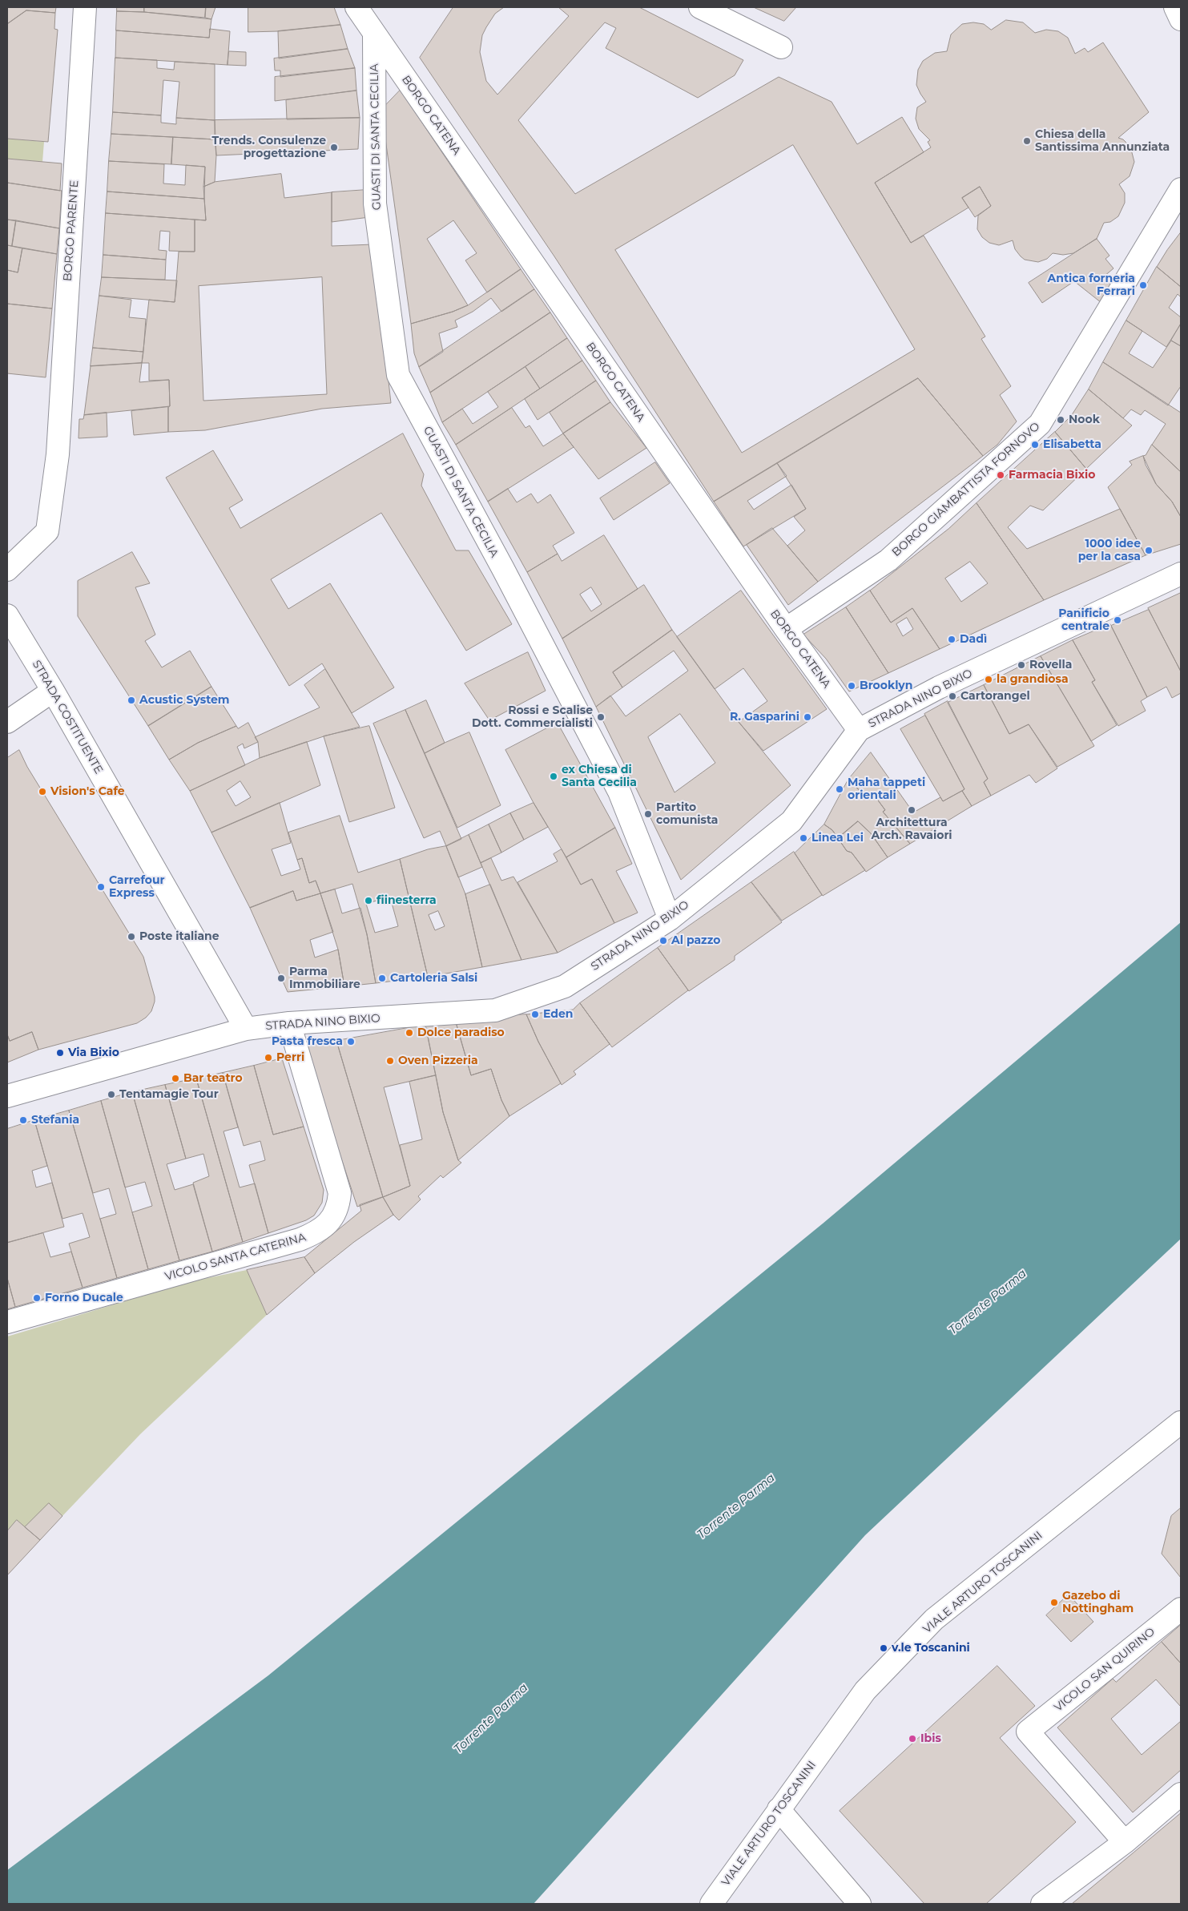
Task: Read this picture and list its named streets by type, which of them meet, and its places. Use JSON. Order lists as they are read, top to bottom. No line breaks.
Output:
{"streets":{"street":["BORGO CATENA","GUASTI DI SANTA CECILIA","BORGO PARENTE","BORGO GIAMBATTISTA FORNOVO","STRADA NINO BIXIO","STRADA COSTITUENTE","VICOLO SANTA CATERINA","VIALE ARTURO TOSCANINI","VICOLO SAN QUIRINO"]},"crossings":[["BORGO CATENA","GUASTI DI SANTA CECILIA"],["BORGO CATENA","BORGO GIAMBATTISTA FORNOVO"],["BORGO CATENA","STRADA NINO BIXIO"],["GUASTI DI SANTA CECILIA","STRADA NINO BIXIO"],["STRADA NINO BIXIO","STRADA COSTITUENTE"],["STRADA NINO BIXIO","VICOLO SANTA CATERINA"]],"water":["Torrente Parma"],"places":["Chiesa della Santissima Annunziata","Trends. Consulenze progettazione","Antica forneria Ferrari","Nook","Elisabetta","Farmacia Bixio","1000 idee per la casa","Panificio centrale","Dadì","Rovella","la grandiosa","Brooklyn","Cartorangel","Acustic System","Rossi e Scalise Dott. Commercialisti","R. Gasparini","ex Chiesa di Santa Cecilia","Maha tappeti orientali","Vision's Cafe","Architettura Arch. Ravaiori","Partito comunista","Linea Lei","Carrefour Express","fiinesterra","Poste italiane","Al pazzo","Parma Immobiliare","Cartoleria Salsi","Eden","Dolce paradiso","Pasta fresca","Via Bixio","Perri","Oven Pizzeria","Bar teatro","Tentamagie Tour","Stefania","Forno Ducale","Gazebo di Nottingham","v.le Toscanini","Ibis"]}
